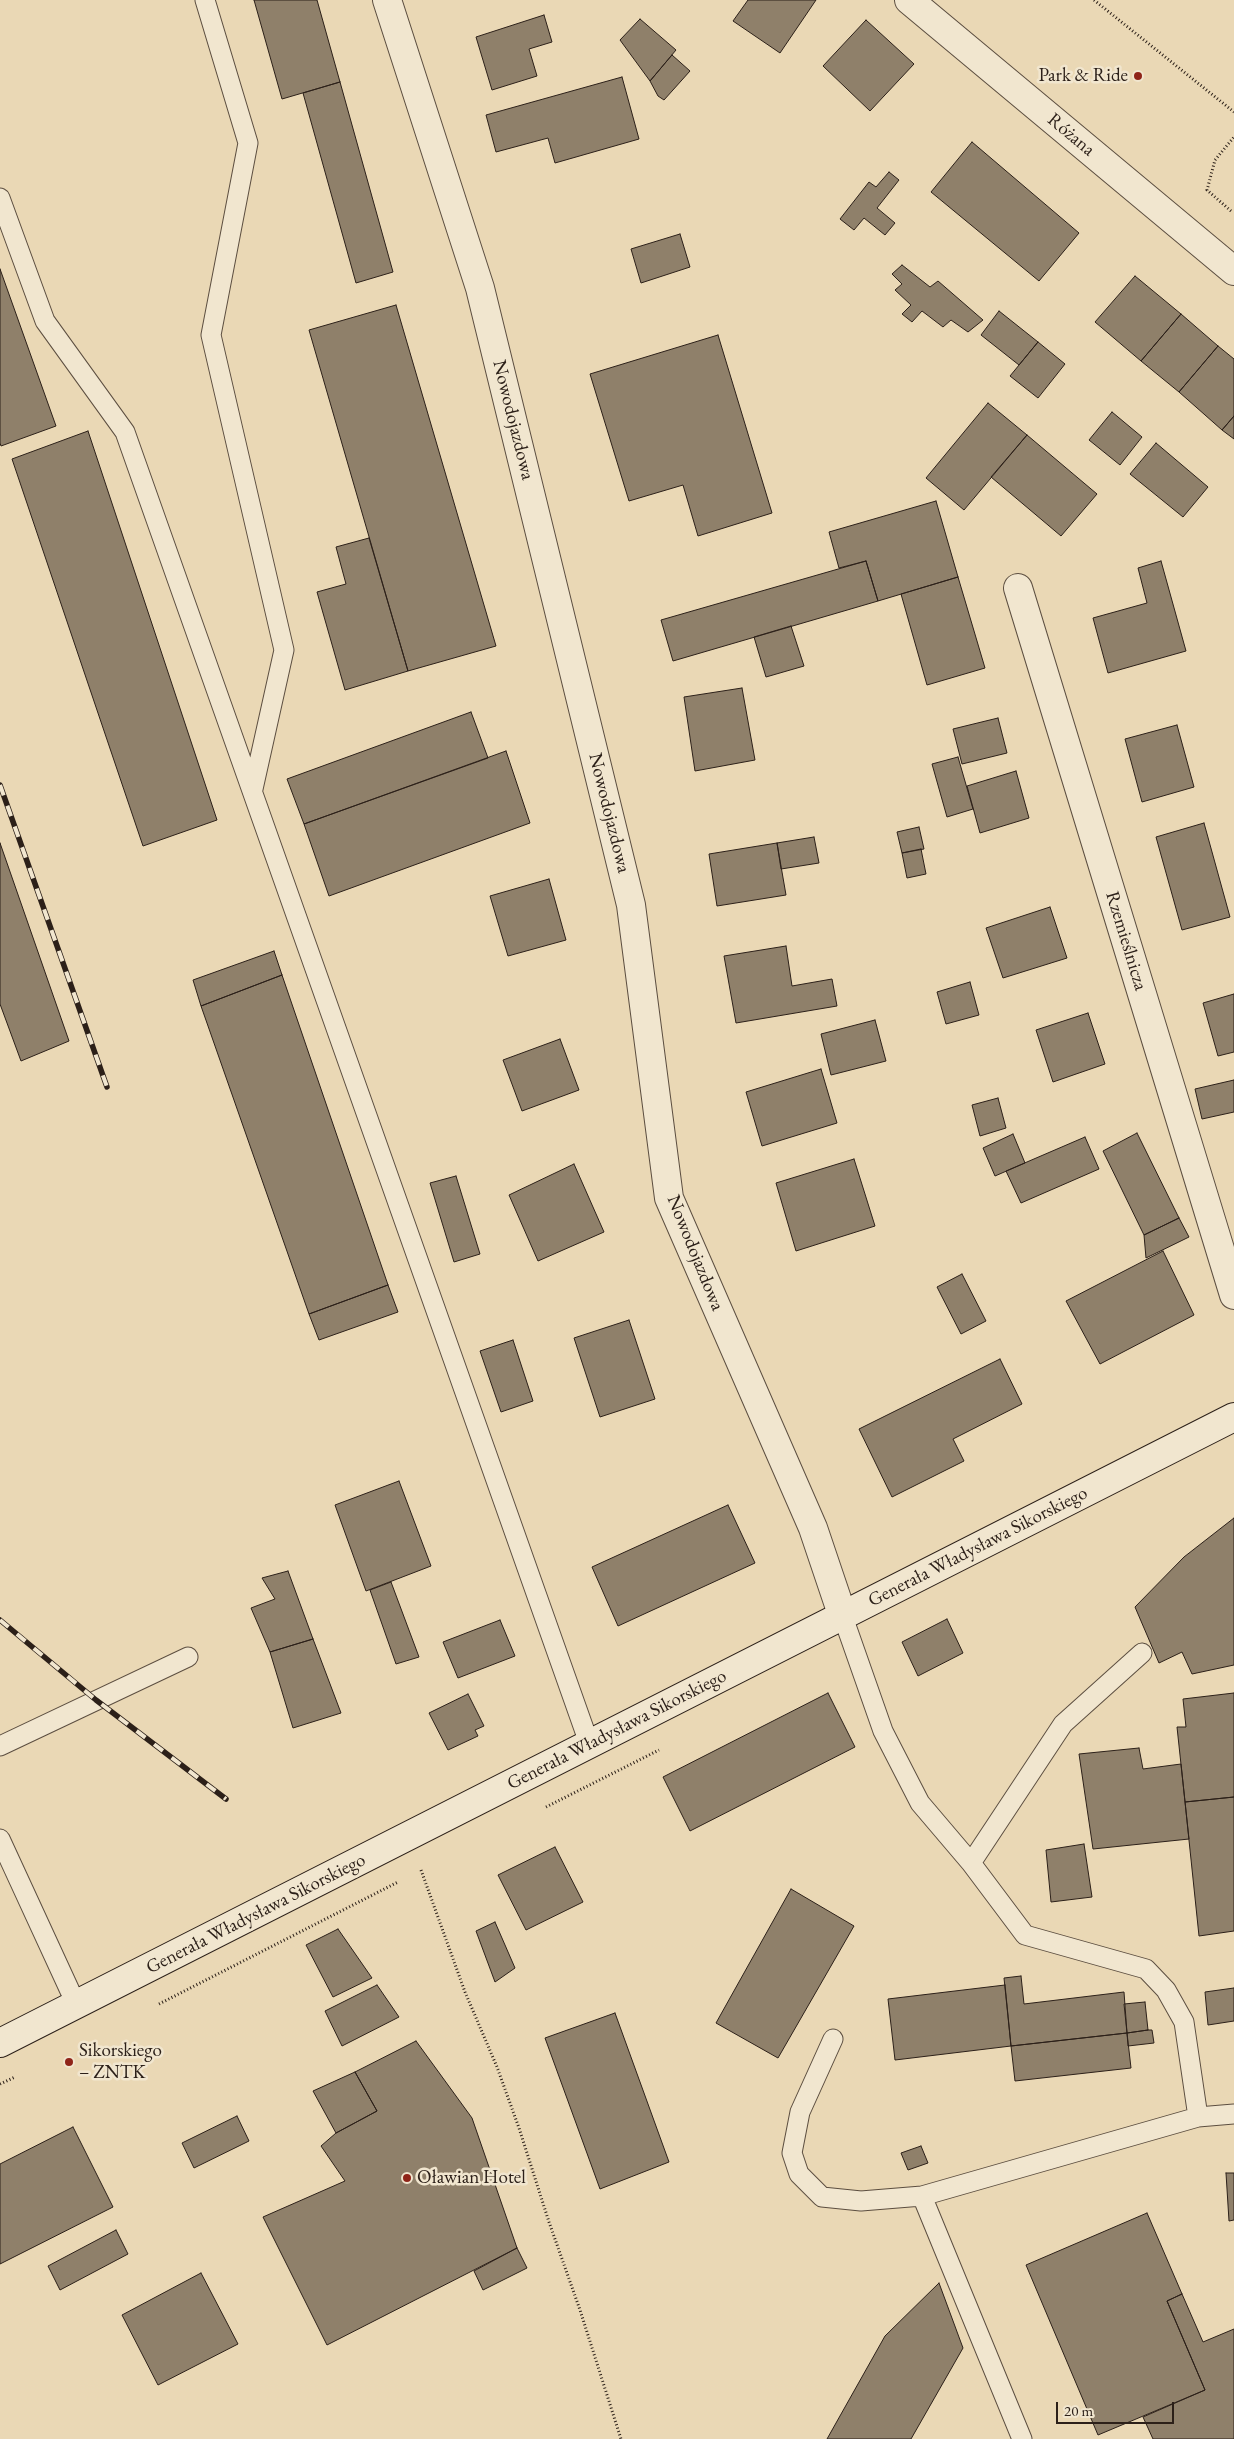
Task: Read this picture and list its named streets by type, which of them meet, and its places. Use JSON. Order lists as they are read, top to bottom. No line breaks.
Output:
{"streets":{"street":["Różana","Nowodojazdowa","Rzemieślnicza","Generała Władysława Sikorskiego"]},"crossings":[["Nowodojazdowa","Generała Władysława Sikorskiego"]],"places":["Park & Ride","Sikorskiego – ZNTK","Oławian Hotel"],"scale_bar":"20 m"}
